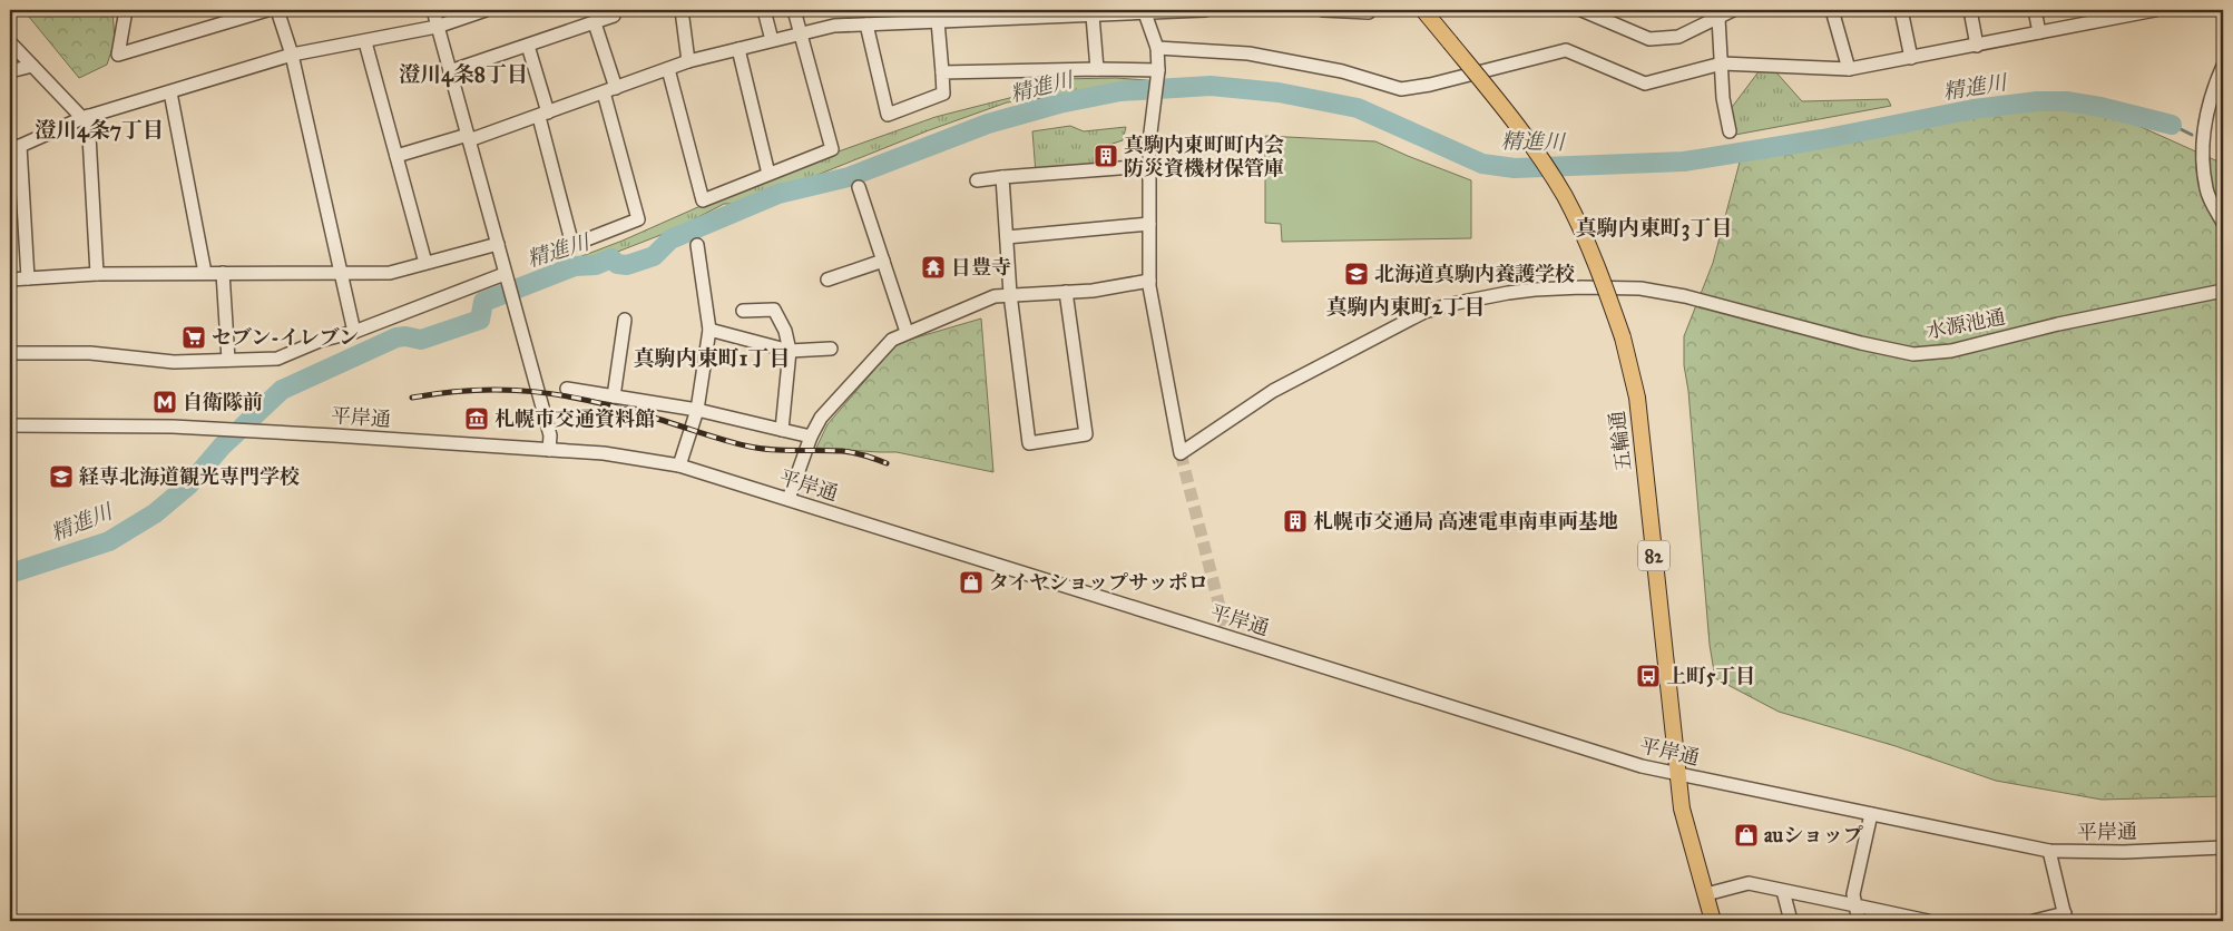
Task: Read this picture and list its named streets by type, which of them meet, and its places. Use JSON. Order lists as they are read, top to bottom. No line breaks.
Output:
{"streets":{"main road":["五輪通","82"],"street":["水源池通","平岸通"]},"crossings":[["平岸通","五輪通"]],"districts":["澄川4条8丁目","澄川4条7丁目","真駒内東町3丁目","真駒内東町2丁目","真駒内東町1丁目"],"water":["精進川"],"places":{"building":["真駒内東町町内会 防災資機材保管庫","札幌市交通局 高速電車南車両基地"],"temple":["日豊寺"],"school or university":["北海道真駒内養護学校","経専北海道観光専門学校"],"supermarket":["セブン-イレブン"],"metro station":["自衛隊前"],"museum":["札幌市交通資料館"],"shop":["タイヤショップサッポロ","auショップ"],"bus stop":["上町5丁目"]}}
